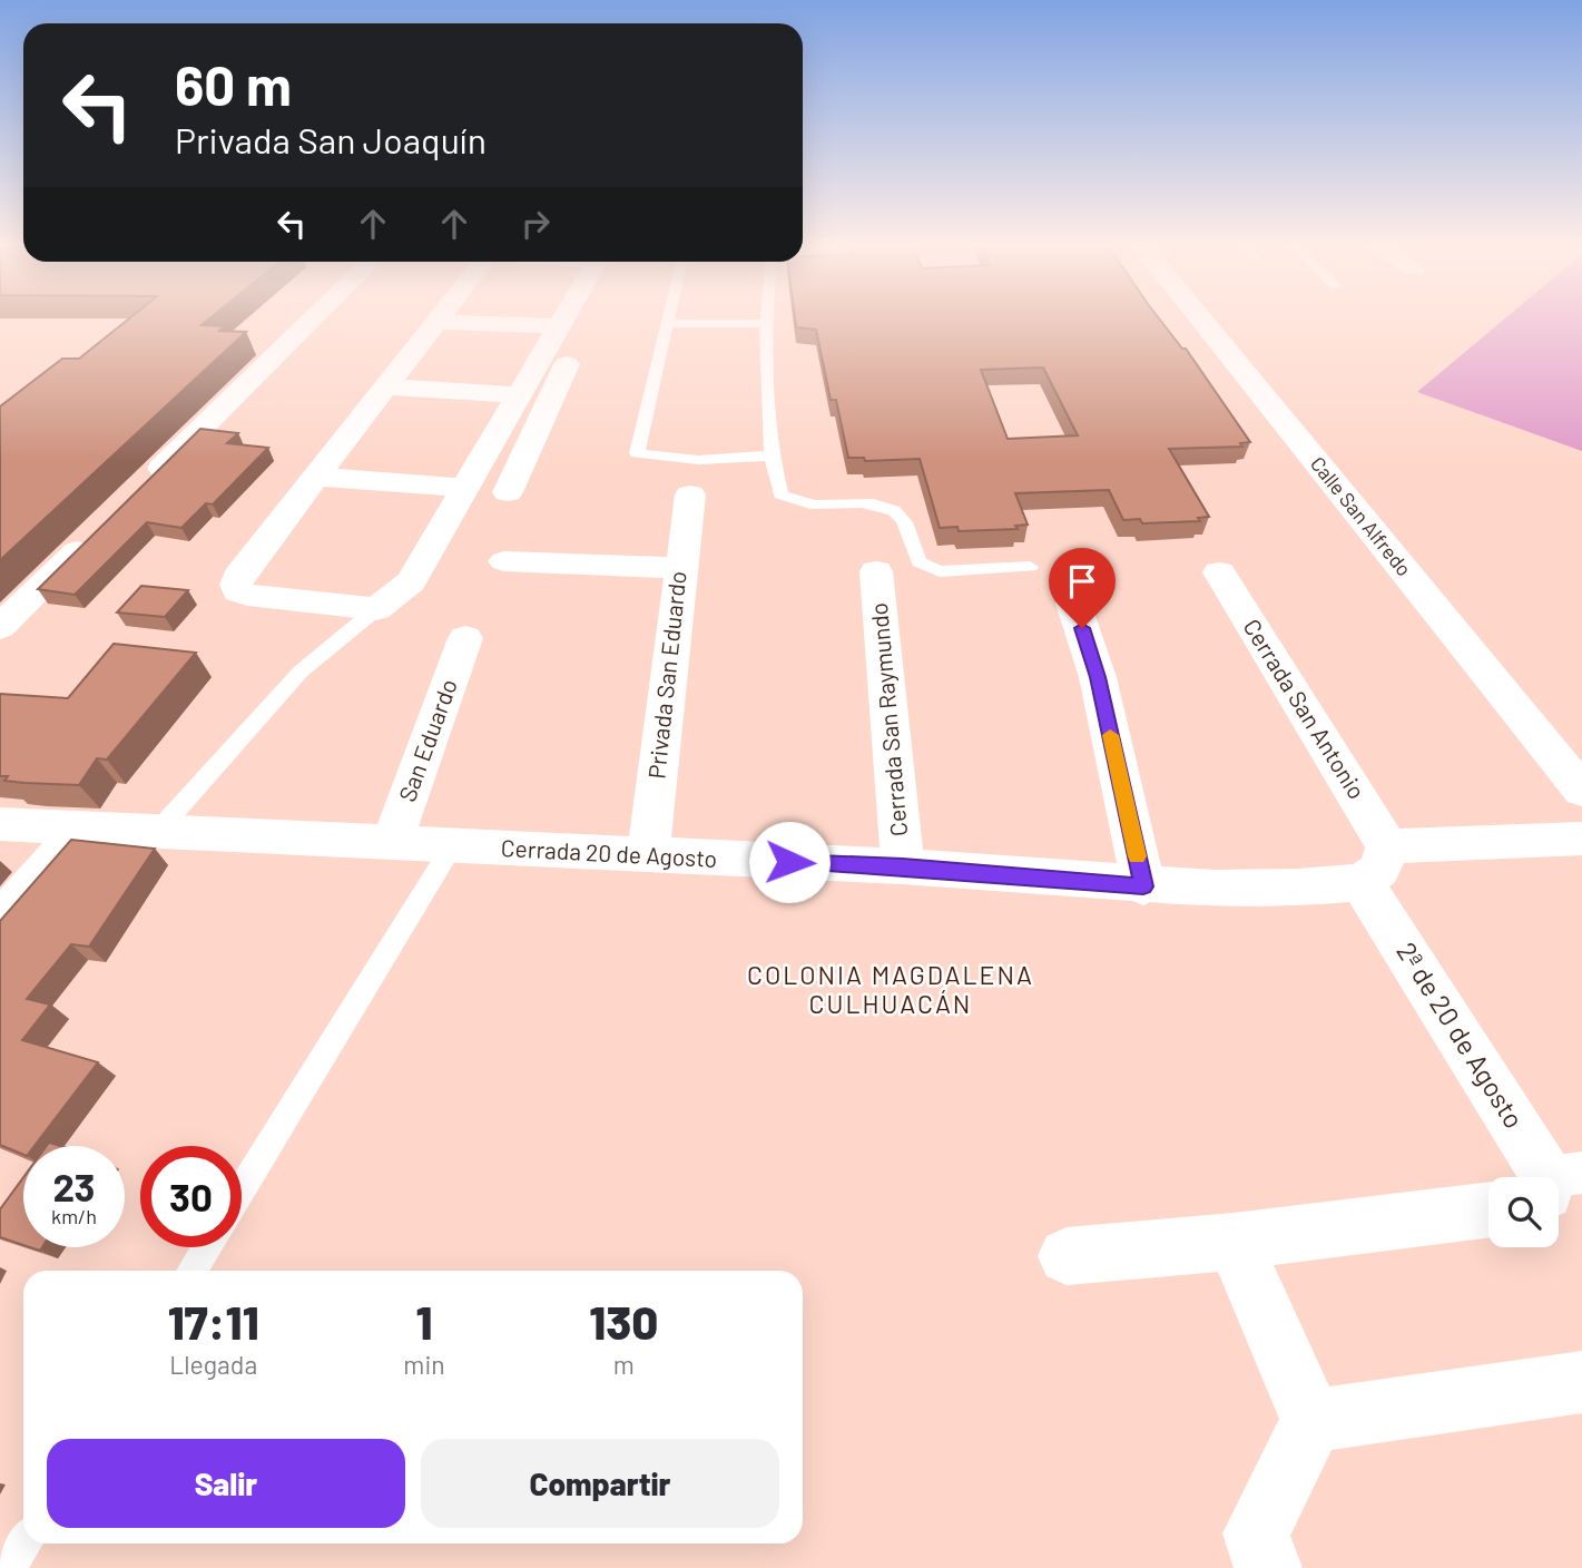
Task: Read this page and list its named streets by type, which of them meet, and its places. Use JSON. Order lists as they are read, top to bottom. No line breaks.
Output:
{"streets":{"street":["Calle San Alfredo","Privada San Eduardo","Cerrada San Antonio","Cerrada San Raymundo","San Eduardo","Cerrada 20 de Agosto","2ª de 20 de Agosto"]},"crossings":[["Privada San Eduardo","Cerrada 20 de Agosto"],["Cerrada San Antonio","Cerrada 20 de Agosto"],["Cerrada San Antonio","2ª de 20 de Agosto"],["Cerrada San Raymundo","Cerrada 20 de Agosto"],["San Eduardo","Cerrada 20 de Agosto"],["Cerrada 20 de Agosto","2ª de 20 de Agosto"]],"districts":["COLONIA MAGDALENA CULHUACÁN"],"page":{"turn":["60 m","Privada San Joaquín"],"speed":"23 km/h","limit":"30","eta":["17:11","Llegada","1","min","130","m"],"buttons":["Salir","Compartir"]}}
